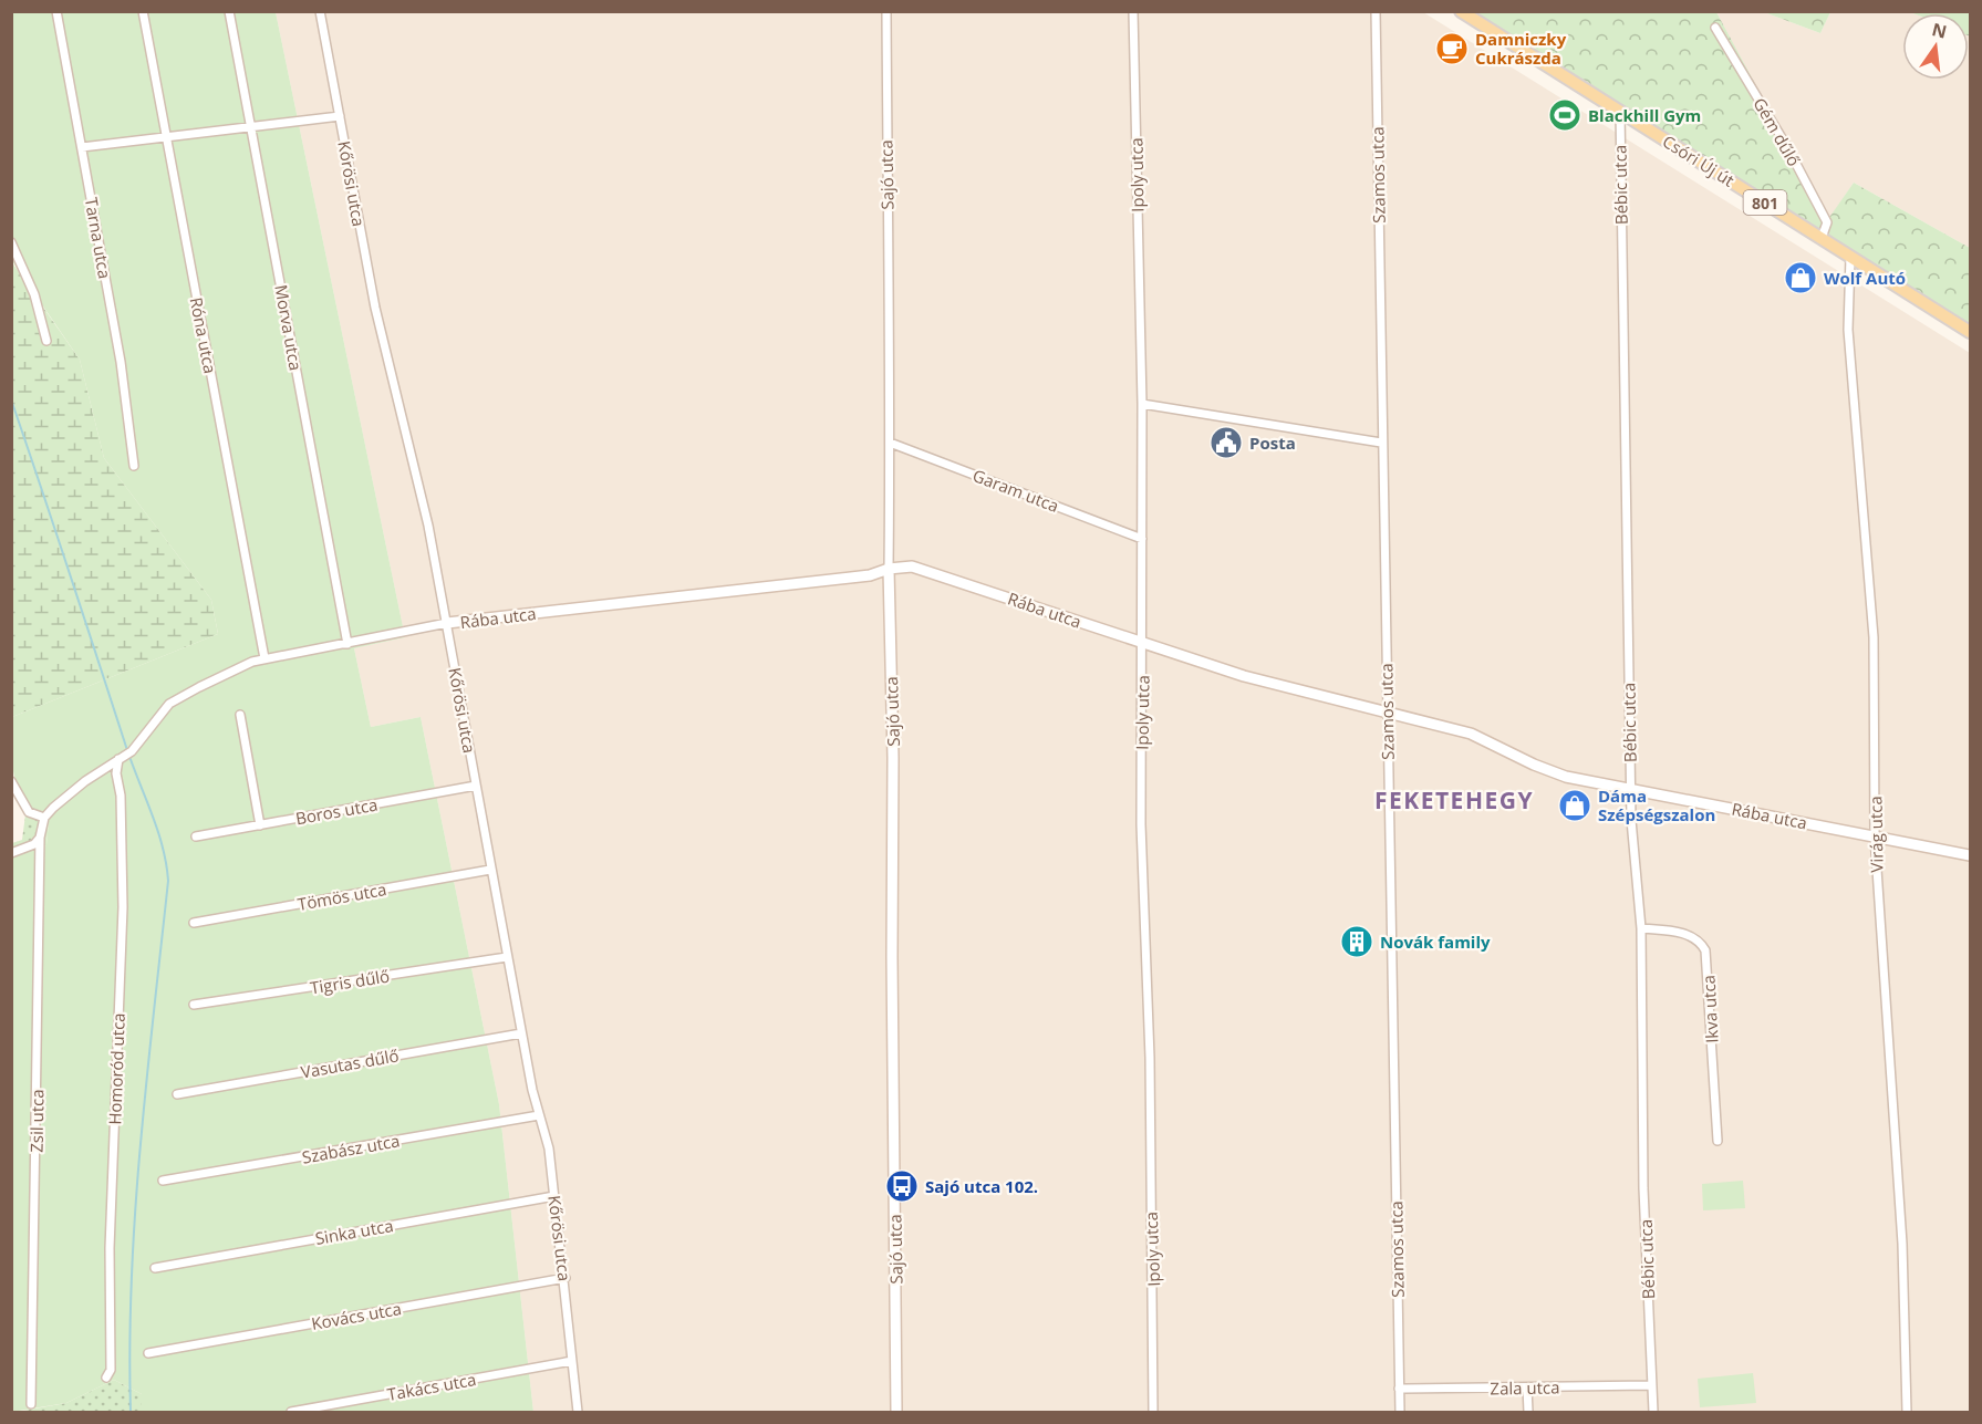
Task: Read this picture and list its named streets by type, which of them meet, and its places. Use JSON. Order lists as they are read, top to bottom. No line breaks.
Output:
{"streets":{"main road":["Csóri Új út","801"],"street":["Gém dűlő","Sajó utca","Ipoly utca","Szamos utca","Kőrösi utca","Bébic utca","Tarna utca","Morva utca","Róna utca","Garam utca","Rába utca","Boros utca","Virág utca","Tömös utca","Tigris dűlő","Ikva utca","Vasutas dűlő","Homoród utca","Zsil utca","Szabász utca","Sinka utca","Kovács utca","Takács utca","Zala utca"]},"crossings":[["Gém dűlő","Csóri Új út"],["Csóri Új út","Bébic utca"],["Csóri Új út","Virág utca"],["Sajó utca","Garam utca"],["Sajó utca","Rába utca"],["Ipoly utca","Garam utca"],["Ipoly utca","Rába utca"],["Szamos utca","Rába utca"],["Szamos utca","Zala utca"],["Kőrösi utca","Rába utca"],["Kőrösi utca","Boros utca"],["Kőrösi utca","Tömös utca"],["Kőrösi utca","Tigris dűlő"],["Kőrösi utca","Vasutas dűlő"],["Kőrösi utca","Szabász utca"],["Kőrösi utca","Sinka utca"],["Kőrösi utca","Kovács utca"],["Kőrösi utca","Takács utca"],["Bébic utca","Rába utca"],["Bébic utca","Ikva utca"],["Bébic utca","Zala utca"],["Morva utca","Rába utca"],["Róna utca","Rába utca"],["Rába utca","Virág utca"],["Rába utca","Homoród utca"],["Rába utca","Zsil utca"]],"districts":["FEKETEHEGY"],"places":{"cafe":["Damniczky Cukrászda"],"sports":["Blackhill Gym"],"shop":["Wolf Autó","Dáma Szépségszalon"],"public building":["Posta"],"building":["Novák family"],"bus stop":["Sajó utca 102."]},"north":"top"}
